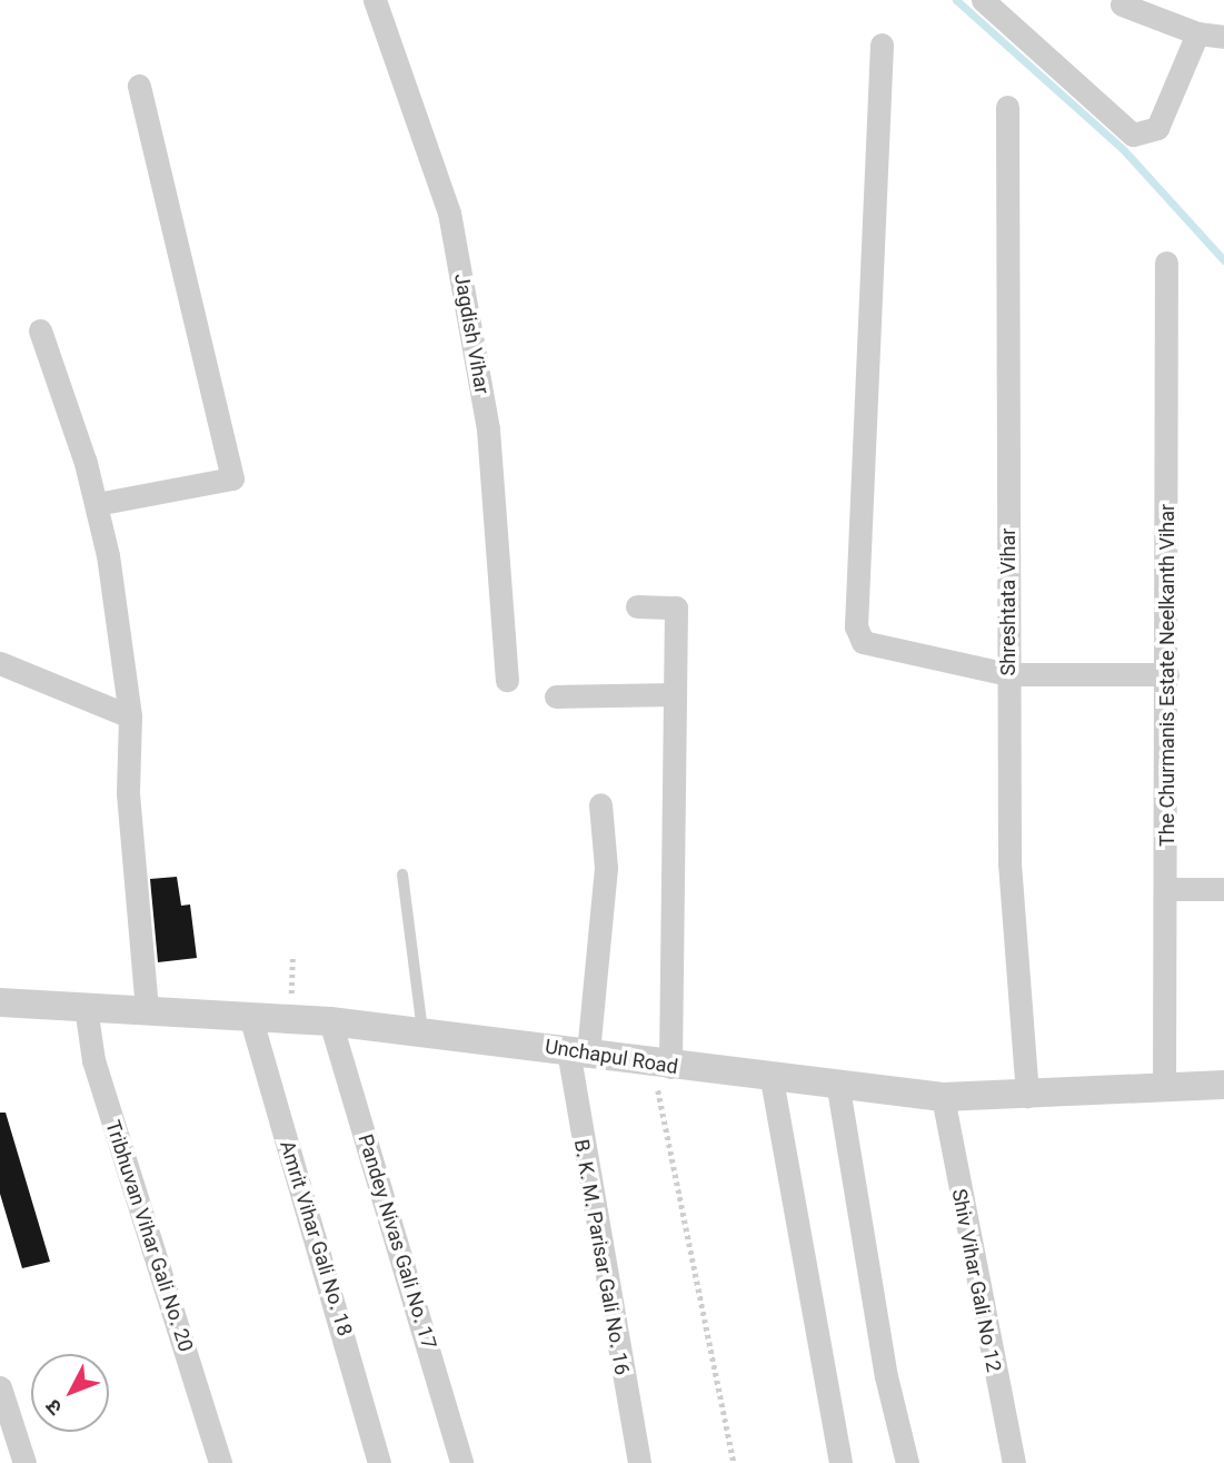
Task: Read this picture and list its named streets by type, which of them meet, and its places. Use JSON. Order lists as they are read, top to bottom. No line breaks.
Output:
{"streets":{"street":["Jagdish Vihar","Shreshtata Vihar","The Churmanis Estate Neelkanth Vihar","Unchapul Road","Tribhuvan Vihar Gali No. 20","Amrit Vihar Gali No. 18","Pandey Nivas Gali No. 17","B. K. M. Parisar Gali No. 16","Shiv Vihar Gali No 12"]},"crossings":[["Shreshtata Vihar","Unchapul Road"],["The Churmanis Estate Neelkanth Vihar","Unchapul Road"],["Unchapul Road","Tribhuvan Vihar Gali No. 20"],["Unchapul Road","Amrit Vihar Gali No. 18"],["Unchapul Road","Pandey Nivas Gali No. 17"],["Unchapul Road","B. K. M. Parisar Gali No. 16"],["Unchapul Road","Shiv Vihar Gali No 12"]],"north":"bottom left"}
